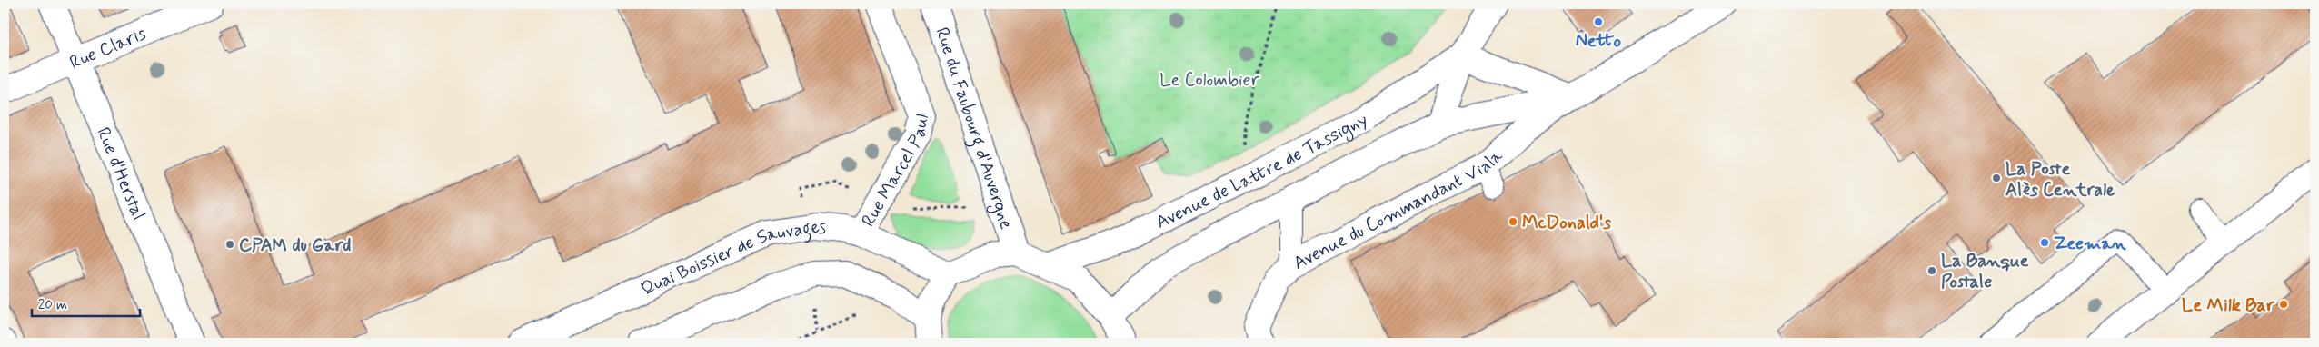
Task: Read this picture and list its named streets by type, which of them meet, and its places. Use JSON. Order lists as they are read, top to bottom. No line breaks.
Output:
{"streets":{"street":["Rue Claris","Rue du Faubourg d'Auvergne","Rue Marcel Paul","Avenue de Lattre de Tassigny","Rue d'Herstal","Avenue du Commandant Viala","Quai Boissier de Sauvages"]},"crossings":[["Rue Claris","Rue d'Herstal"],["Rue Marcel Paul","Quai Boissier de Sauvages"],["Avenue de Lattre de Tassigny","Avenue du Commandant Viala"]],"parks":["Le Colombier"],"places":["Netto","La Poste Alès Centrale","McDonald's","Zeeman","CPAM du Gard","La Banque Postale","Le Milk Bar"],"scale_bar":"20 m"}
